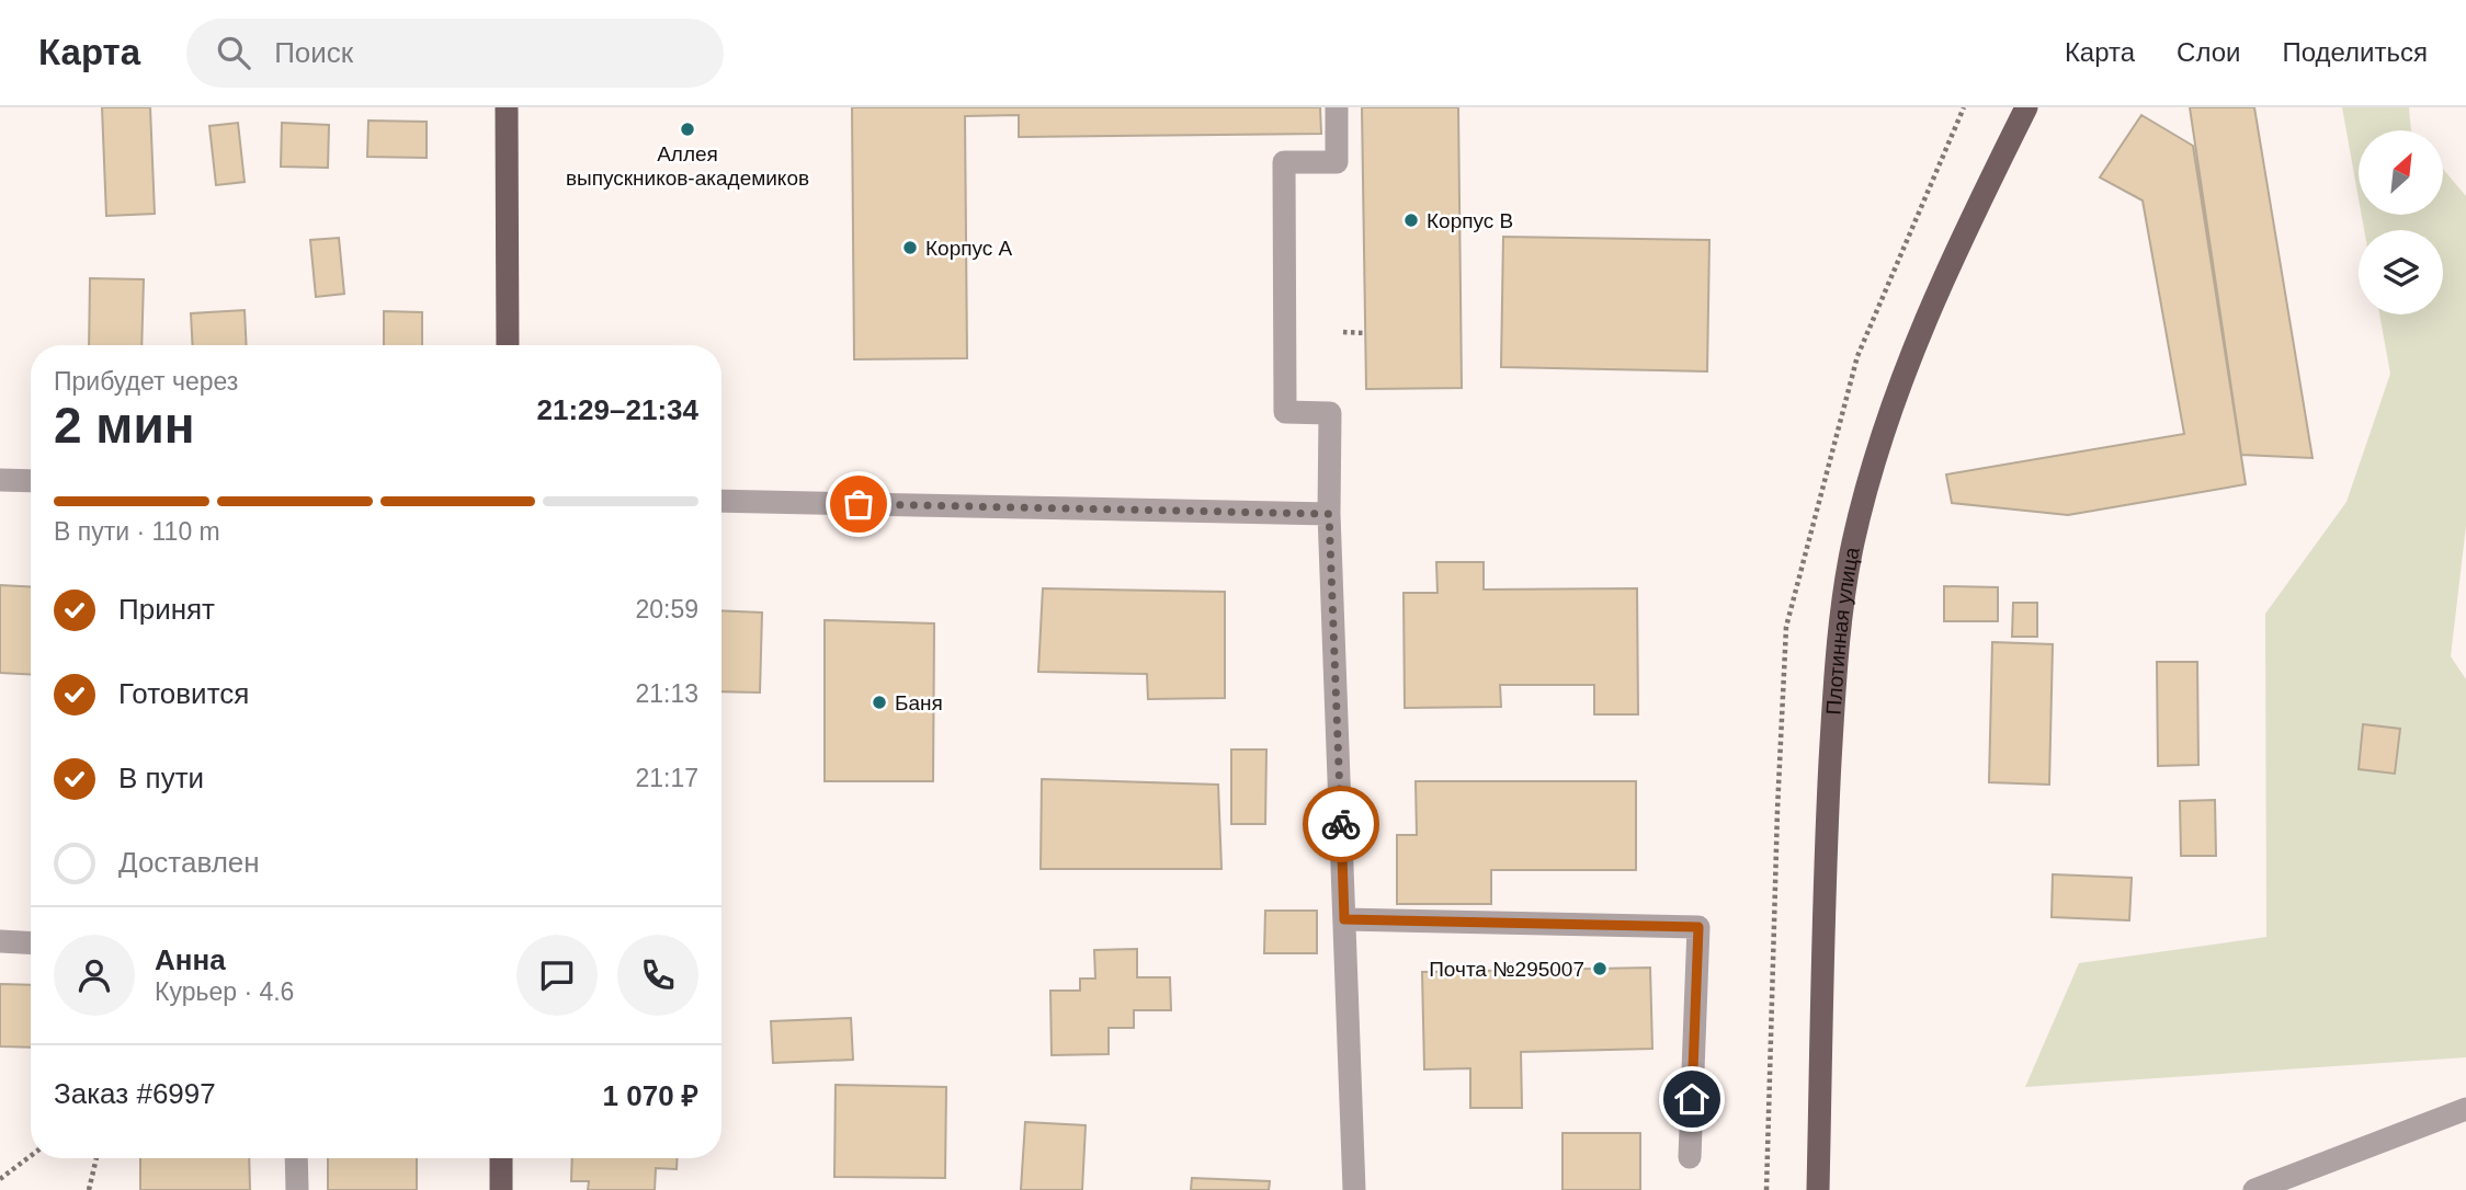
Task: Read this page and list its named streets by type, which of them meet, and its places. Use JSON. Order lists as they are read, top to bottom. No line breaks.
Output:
{"streets":{"main road":["Плотинная улица"]},"places":["Аллея выпускников-академиков","Корпус В","Корпус А","Баня","Почта №295007"],"north":"top right","page":{"header":"Карта","search":"Поиск","nav":["Карта","Слои","Поделиться"],"heading":["2 мин","Прибудет через","21:29–21:34"],"panel":["Анна","Курьер · 4.6","Заказ #6997","1 070 ₽"],"bar":"В пути · 110 m","list":[["Принят","20:59"],["Готовится","21:13"],["В пути","21:17"],"Доставлен"]}}
